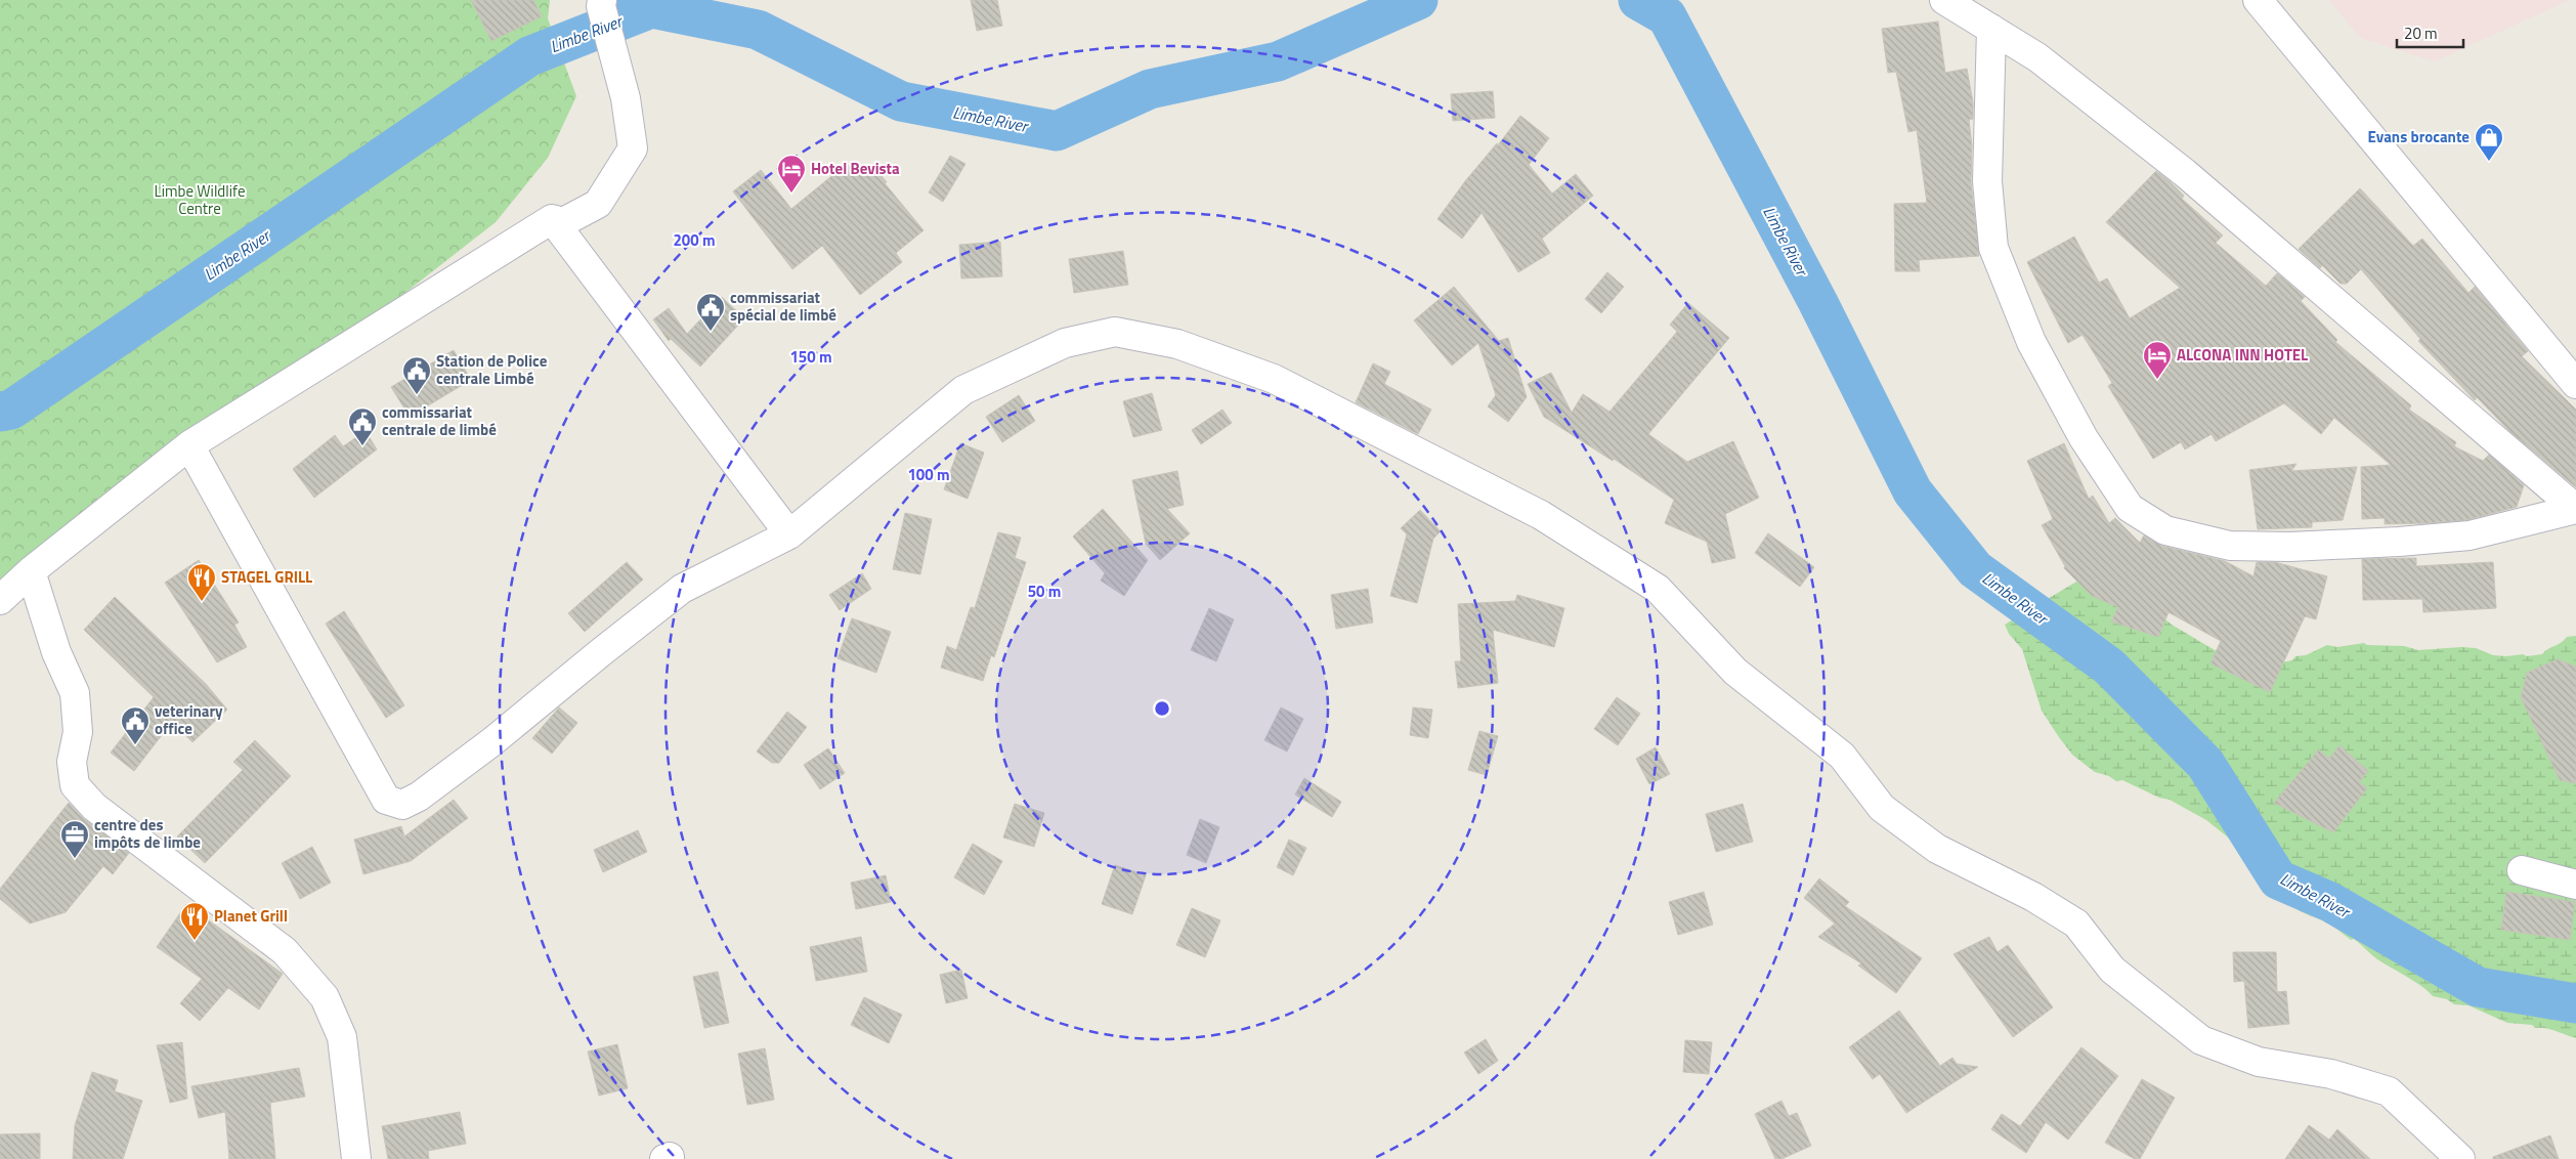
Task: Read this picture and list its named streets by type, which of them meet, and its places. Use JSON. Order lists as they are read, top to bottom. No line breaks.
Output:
{"water":["Limbe River"],"parks":["Limbe Wildlife Centre"],"places":{"shop":["Evans brocante"],"hotel":["Hotel Bevista","ALCONA INN HOTEL"],"public building":["commissariat spécial de limbé","Station de Police centrale Limbé","commissariat centrale de limbé","veterinary office"],"restaurant":["STAGEL GRILL","Planet Grill"],"office":["centre des impôts de limbe"]},"scale_bar":"20 m","rings":["200 m","150 m","100 m","50 m"]}
